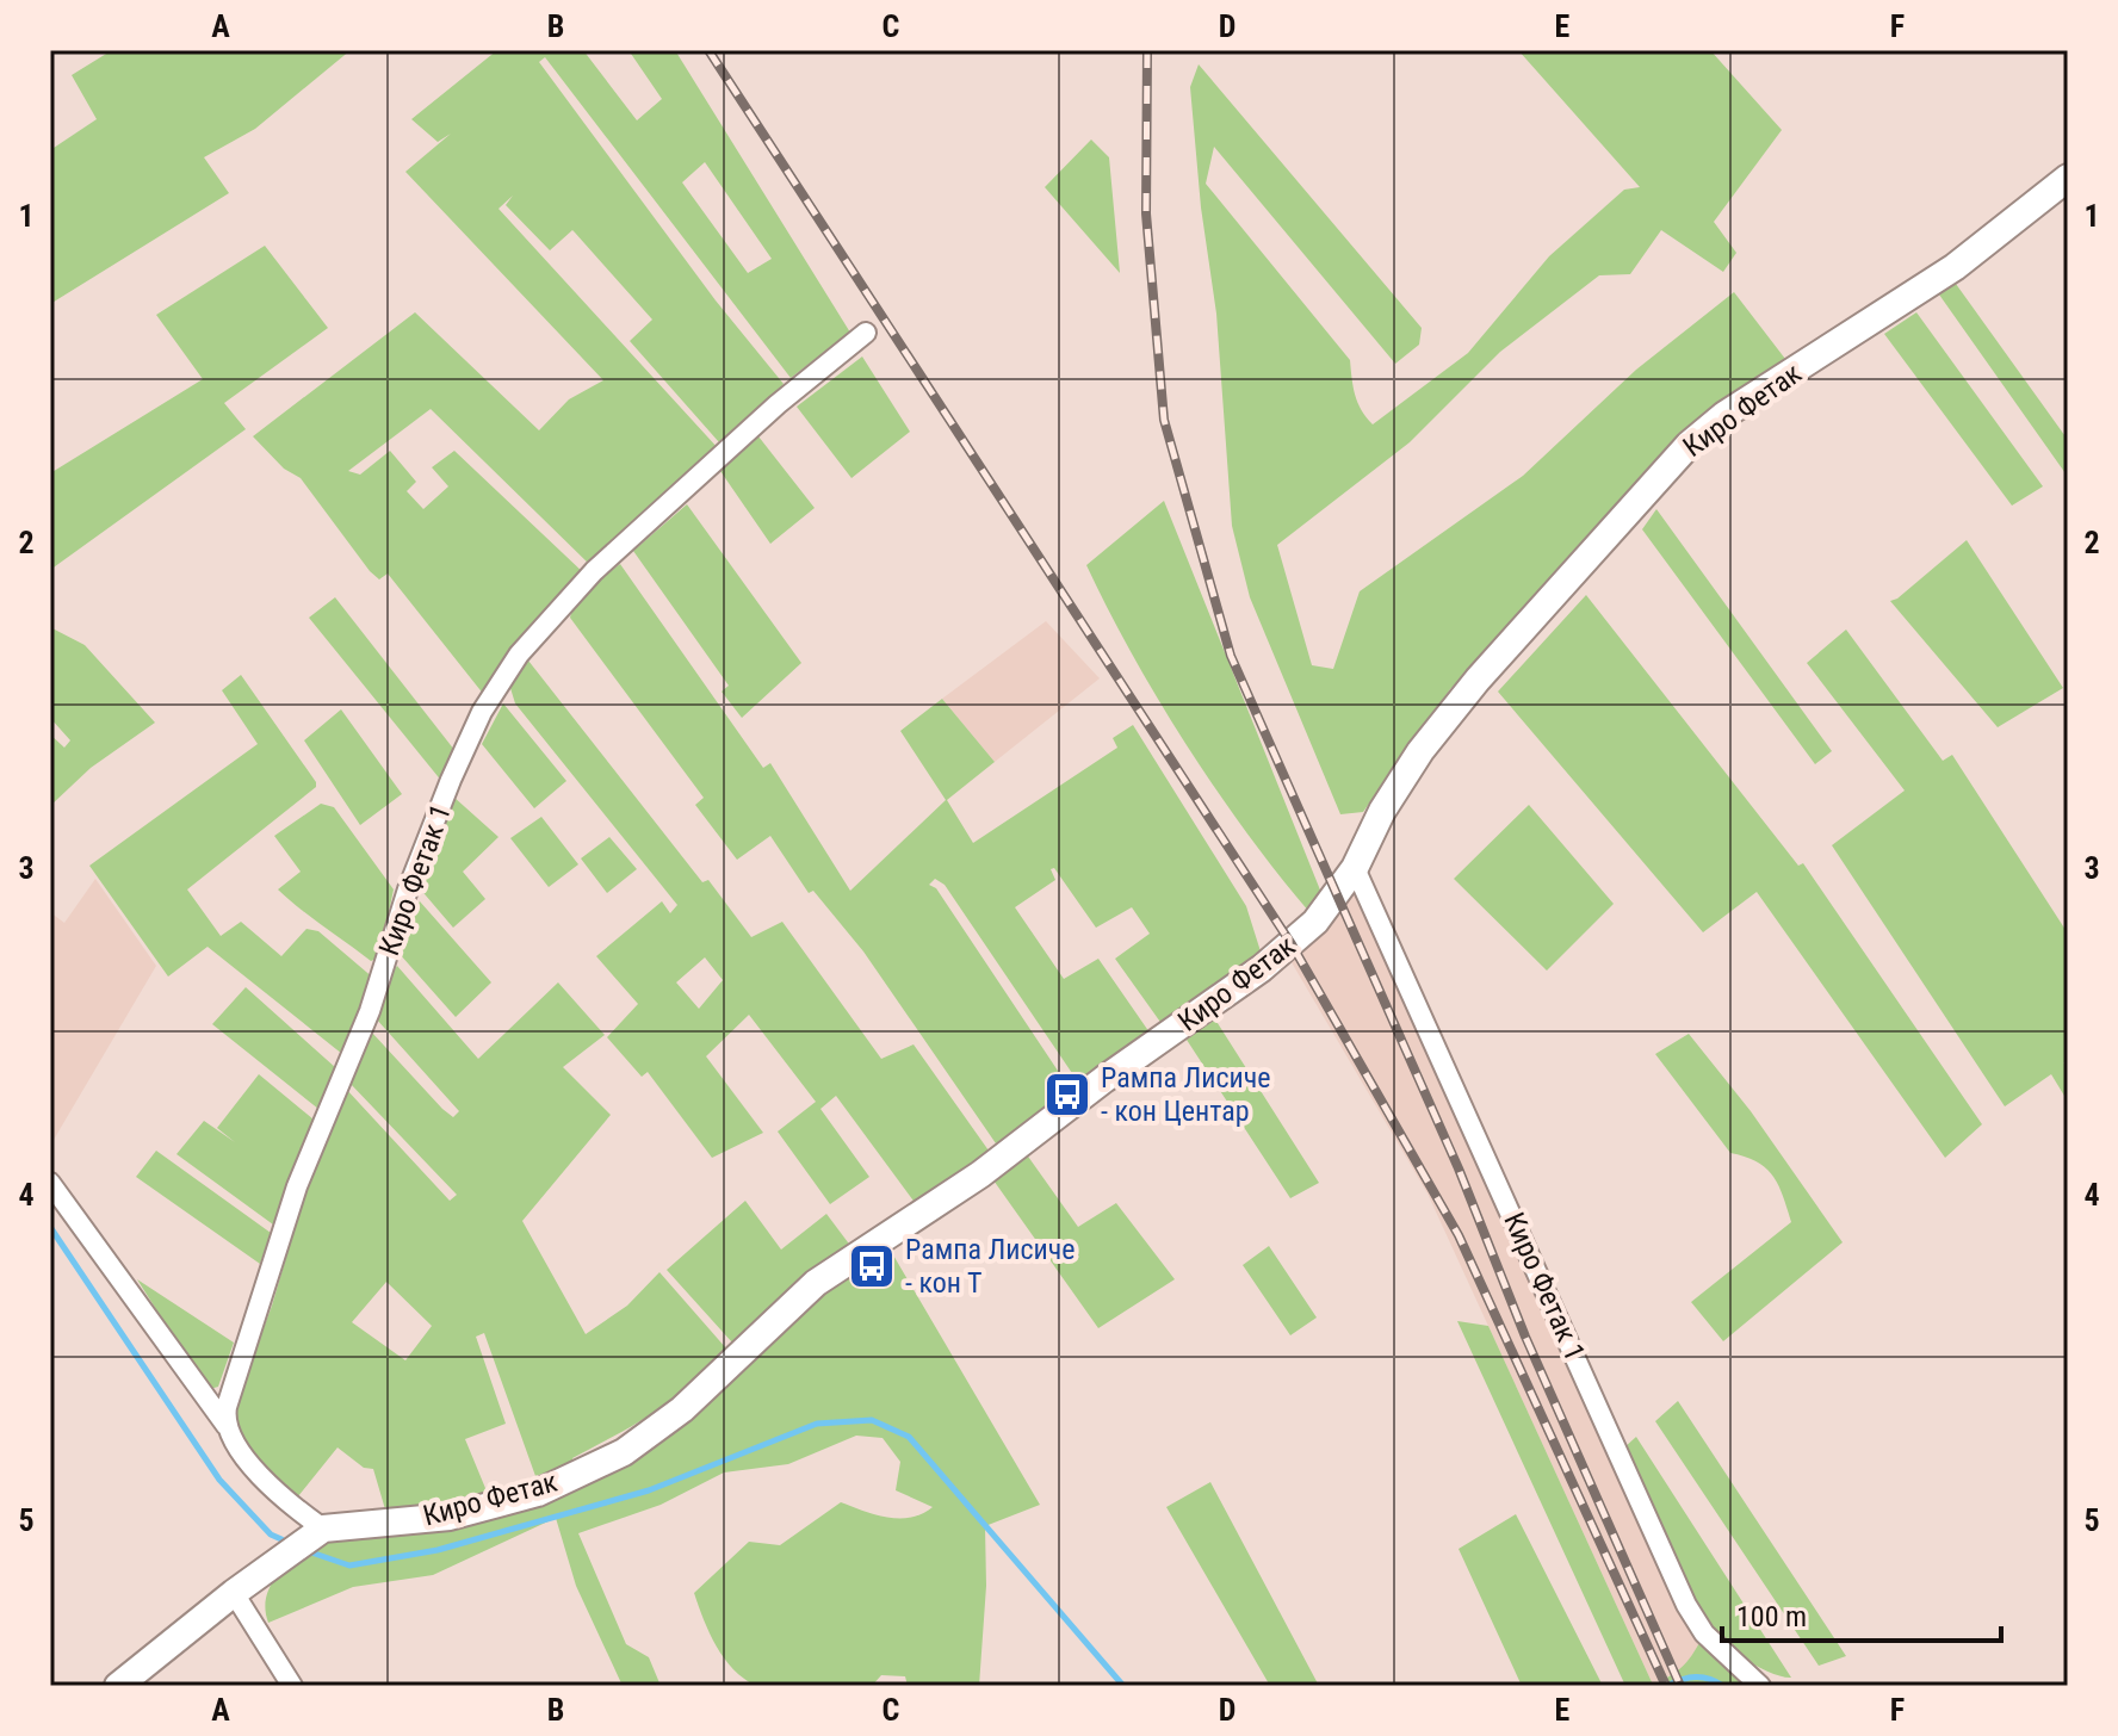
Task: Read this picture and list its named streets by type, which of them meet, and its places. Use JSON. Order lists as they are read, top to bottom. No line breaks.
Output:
{"streets":{"main road":["Киро Фетак"],"street":["Киро Фетак 1"]},"crossings":[["Киро Фетак","Киро Фетак 1"]],"places":{"bus stop":["Рампа Лисиче - кон Центар","Рампа Лисиче - кон Т"]},"scale_bar":"100 m","grid":{"columns":["A","B","C","D","E","F"],"rows":["1","2","3","4","5"]}}
